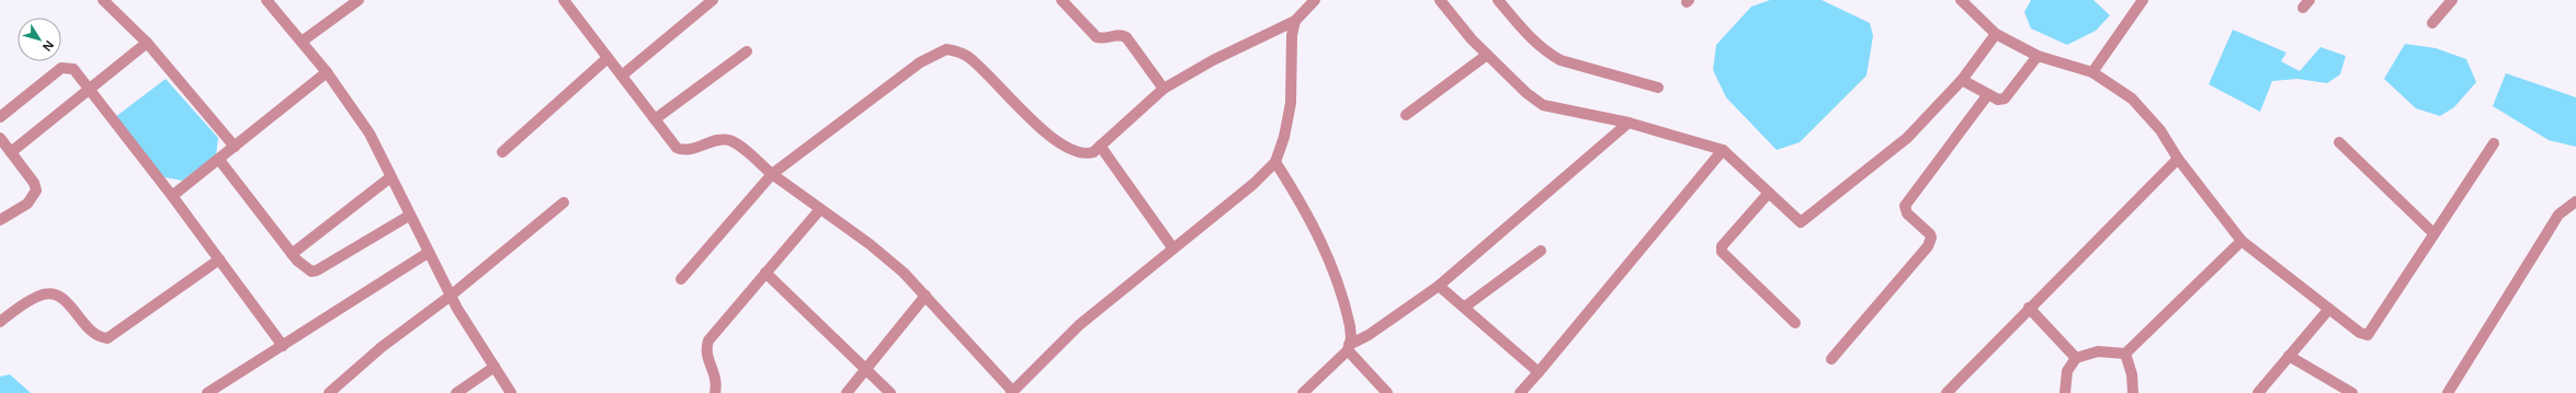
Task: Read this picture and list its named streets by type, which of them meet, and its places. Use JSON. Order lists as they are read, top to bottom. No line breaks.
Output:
{"north":"bottom right"}
